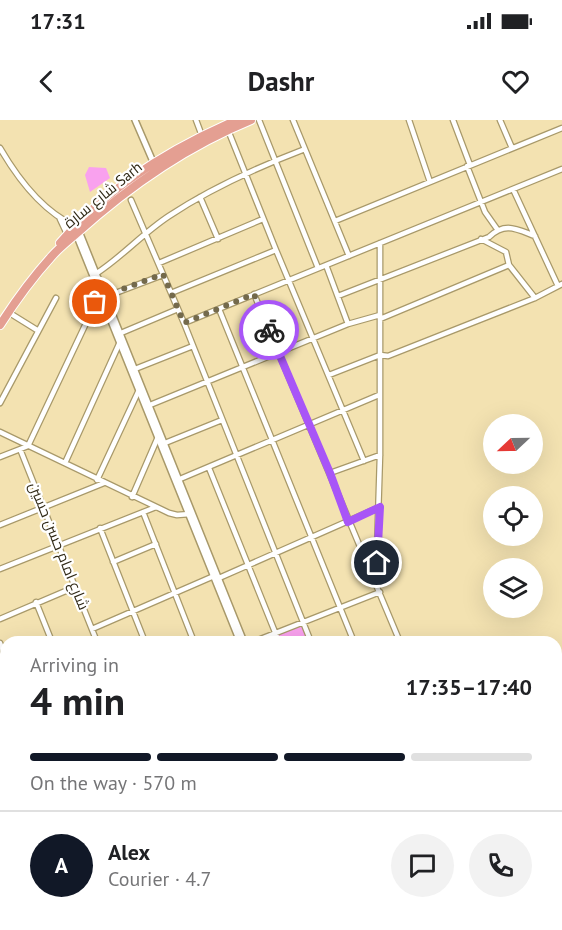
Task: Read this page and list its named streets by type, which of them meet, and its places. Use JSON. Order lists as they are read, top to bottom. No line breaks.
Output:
{"streets":{"highway":["شارع سارة Sarh"],"street":["شارع امام حسن حسين"]},"north":"left","page":{"status":"17:31","header":"Dashr","heading":["4 min","Arriving in","17:35–17:40"],"panel":["Alex","Courier · 4.7"],"bar":"On the way · 570 m","round":"A"}}
